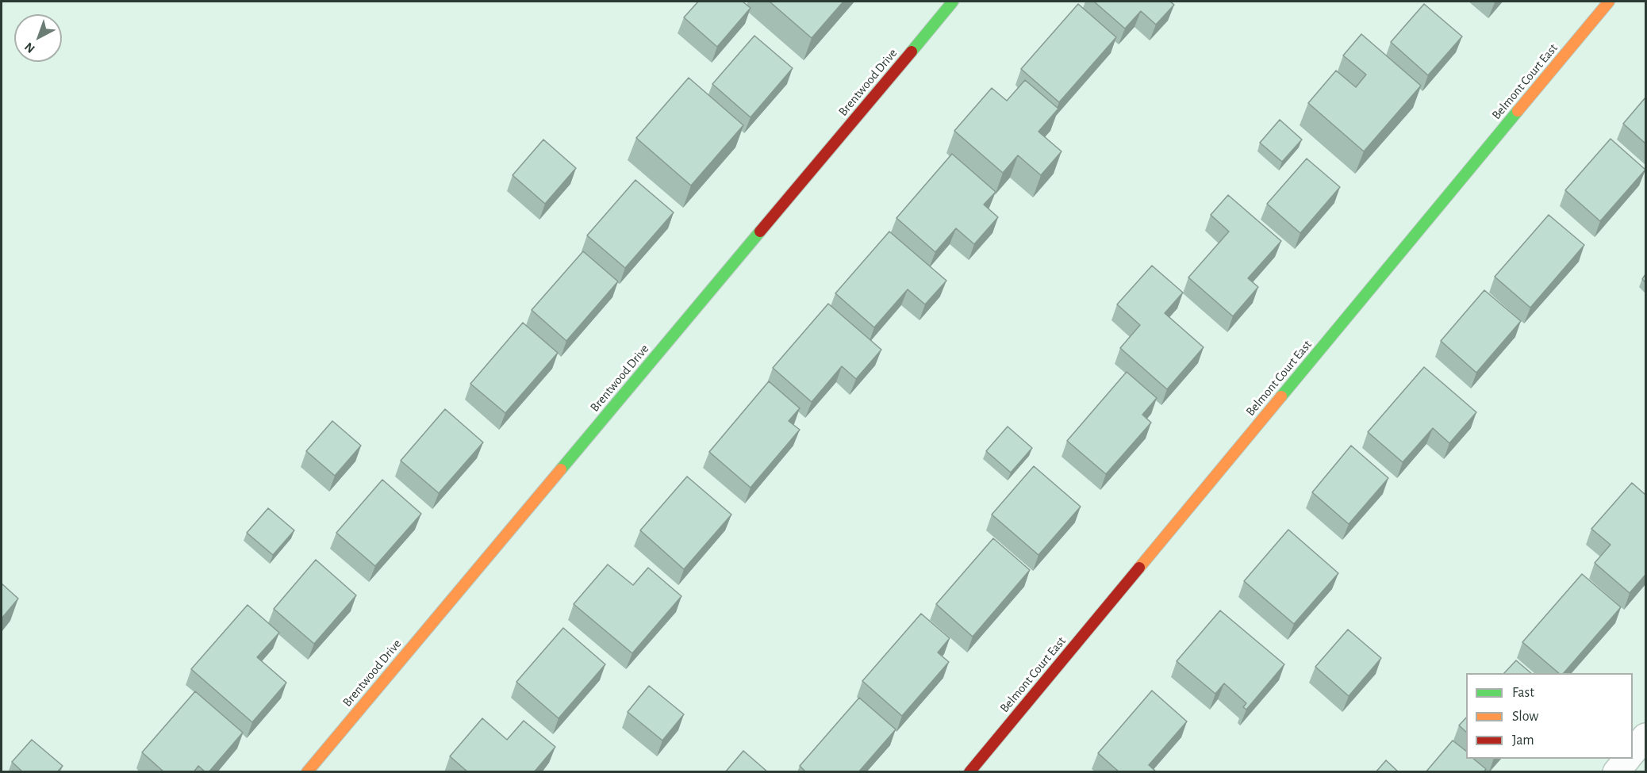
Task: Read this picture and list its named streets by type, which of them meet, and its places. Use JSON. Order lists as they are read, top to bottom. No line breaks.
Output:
{"streets":{"street":["Belmont Court East","Brentwood Drive"]},"legend":["Fast","Slow","Jam"],"north":"bottom left"}
